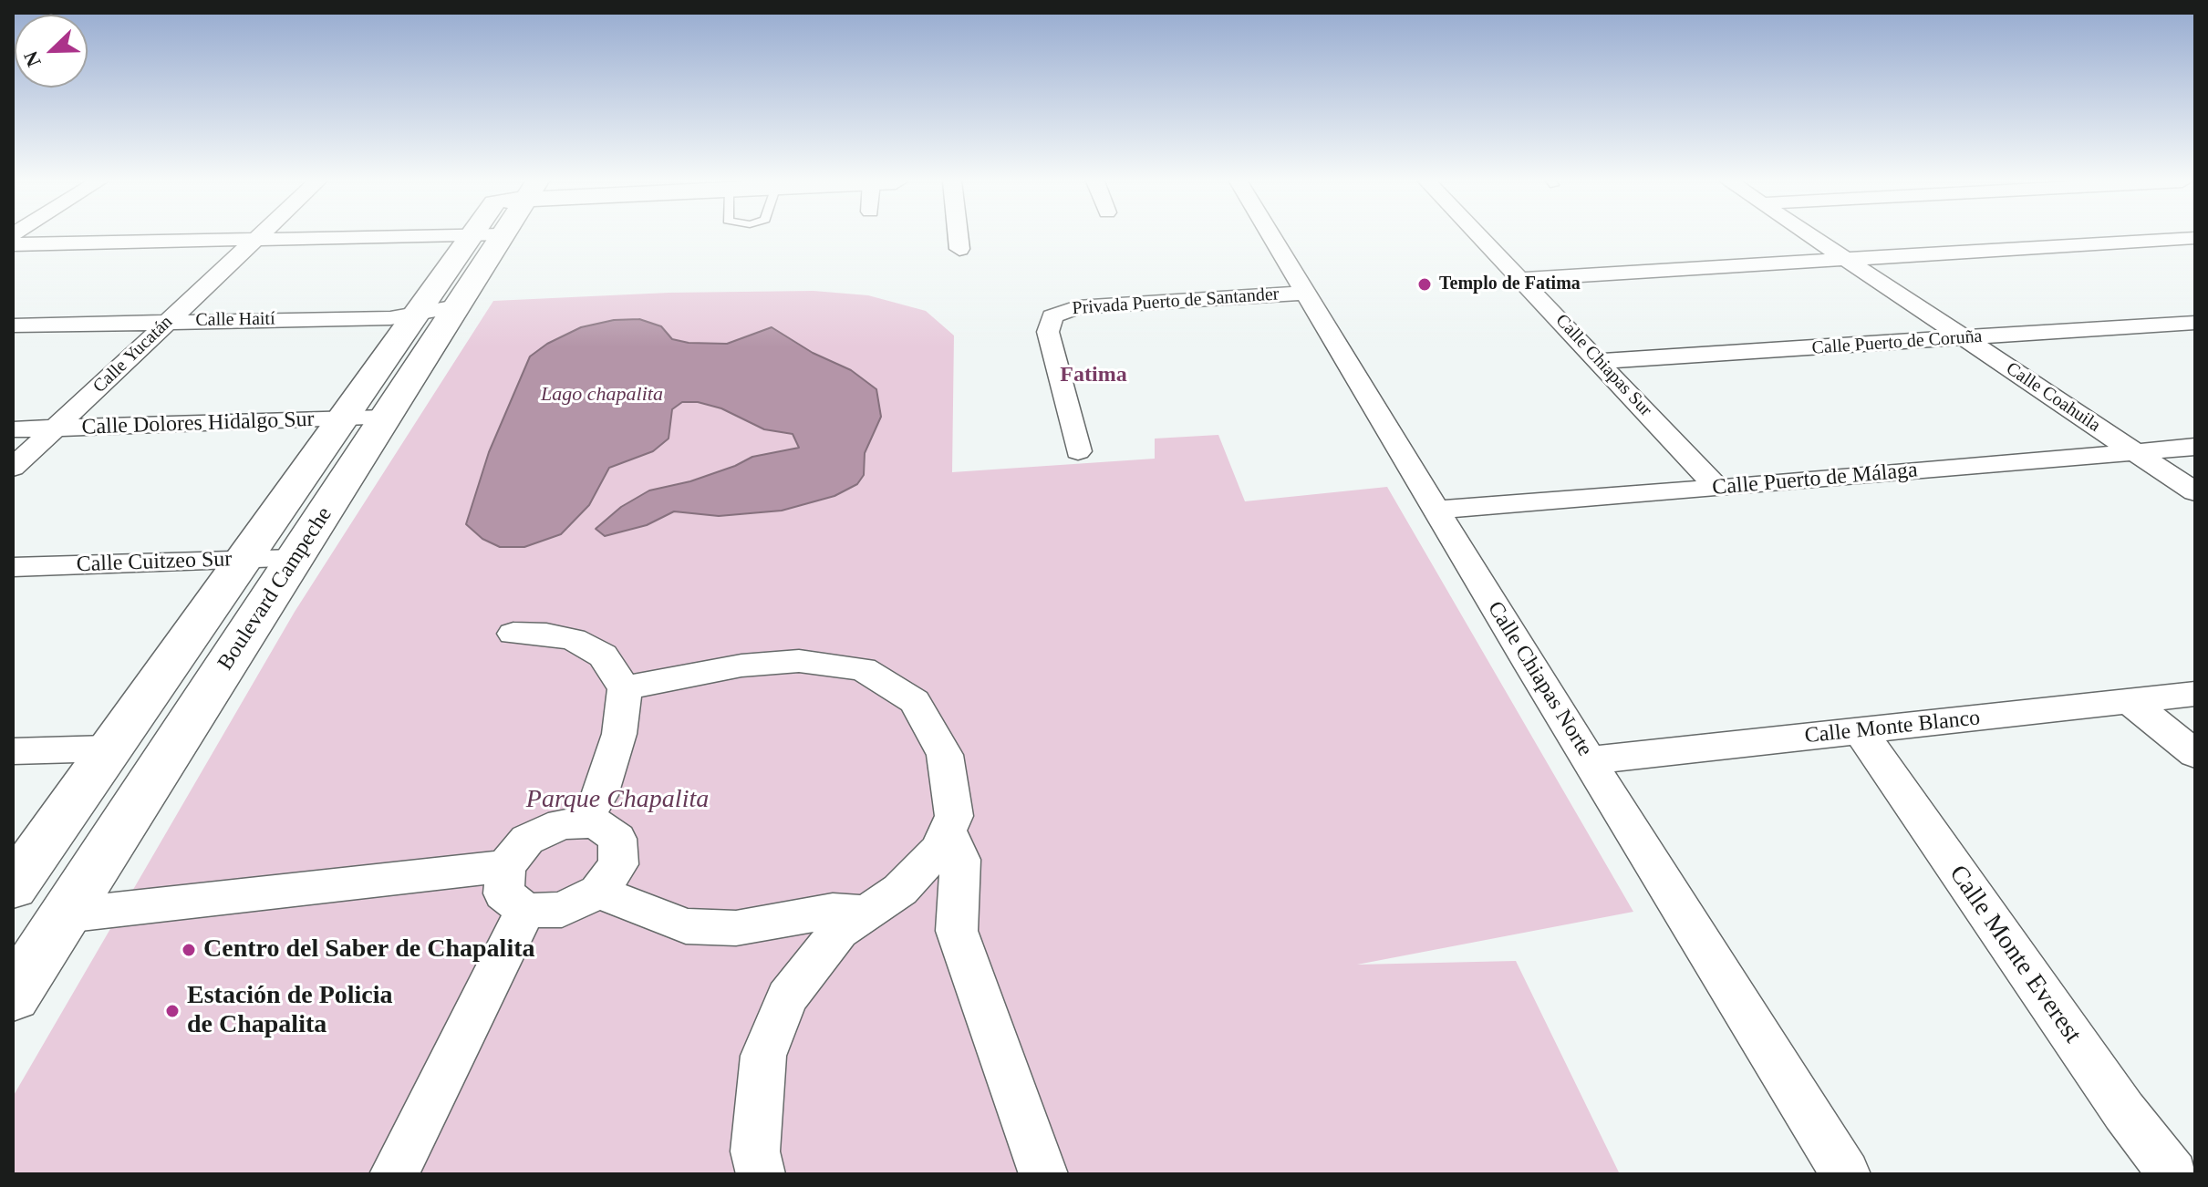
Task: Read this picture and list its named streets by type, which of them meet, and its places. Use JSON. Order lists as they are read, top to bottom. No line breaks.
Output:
{"streets":{"street":["Privada Puerto de Santander","Calle Haití","Calle Puerto de Coruña","Calle Yucatán","Calle Chiapas Sur","Calle Coahuila","Calle Dolores Hidalgo Sur","Calle Puerto de Málaga","Calle Cuitzeo Sur","Boulevard Campeche","Calle Chiapas Norte","Calle Monte Blanco","Calle Monte Everest"]},"crossings":[["Privada Puerto de Santander","Calle Chiapas Norte"],["Calle Haití","Calle Yucatán"],["Calle Haití","Boulevard Campeche"],["Calle Puerto de Coruña","Calle Chiapas Sur"],["Calle Puerto de Coruña","Calle Coahuila"],["Calle Yucatán","Calle Dolores Hidalgo Sur"],["Calle Chiapas Sur","Calle Puerto de Málaga"],["Calle Coahuila","Calle Puerto de Málaga"],["Calle Dolores Hidalgo Sur","Boulevard Campeche"],["Calle Puerto de Málaga","Calle Chiapas Norte"],["Calle Cuitzeo Sur","Boulevard Campeche"],["Calle Chiapas Norte","Calle Monte Blanco"],["Calle Monte Blanco","Calle Monte Everest"]],"districts":["Fatima"],"water":["Lago chapalita"],"parks":["Parque Chapalita"],"places":["Templo de Fatima","Centro del Saber de Chapalita","Estación de Policia de Chapalita"],"north":"bottom left"}
